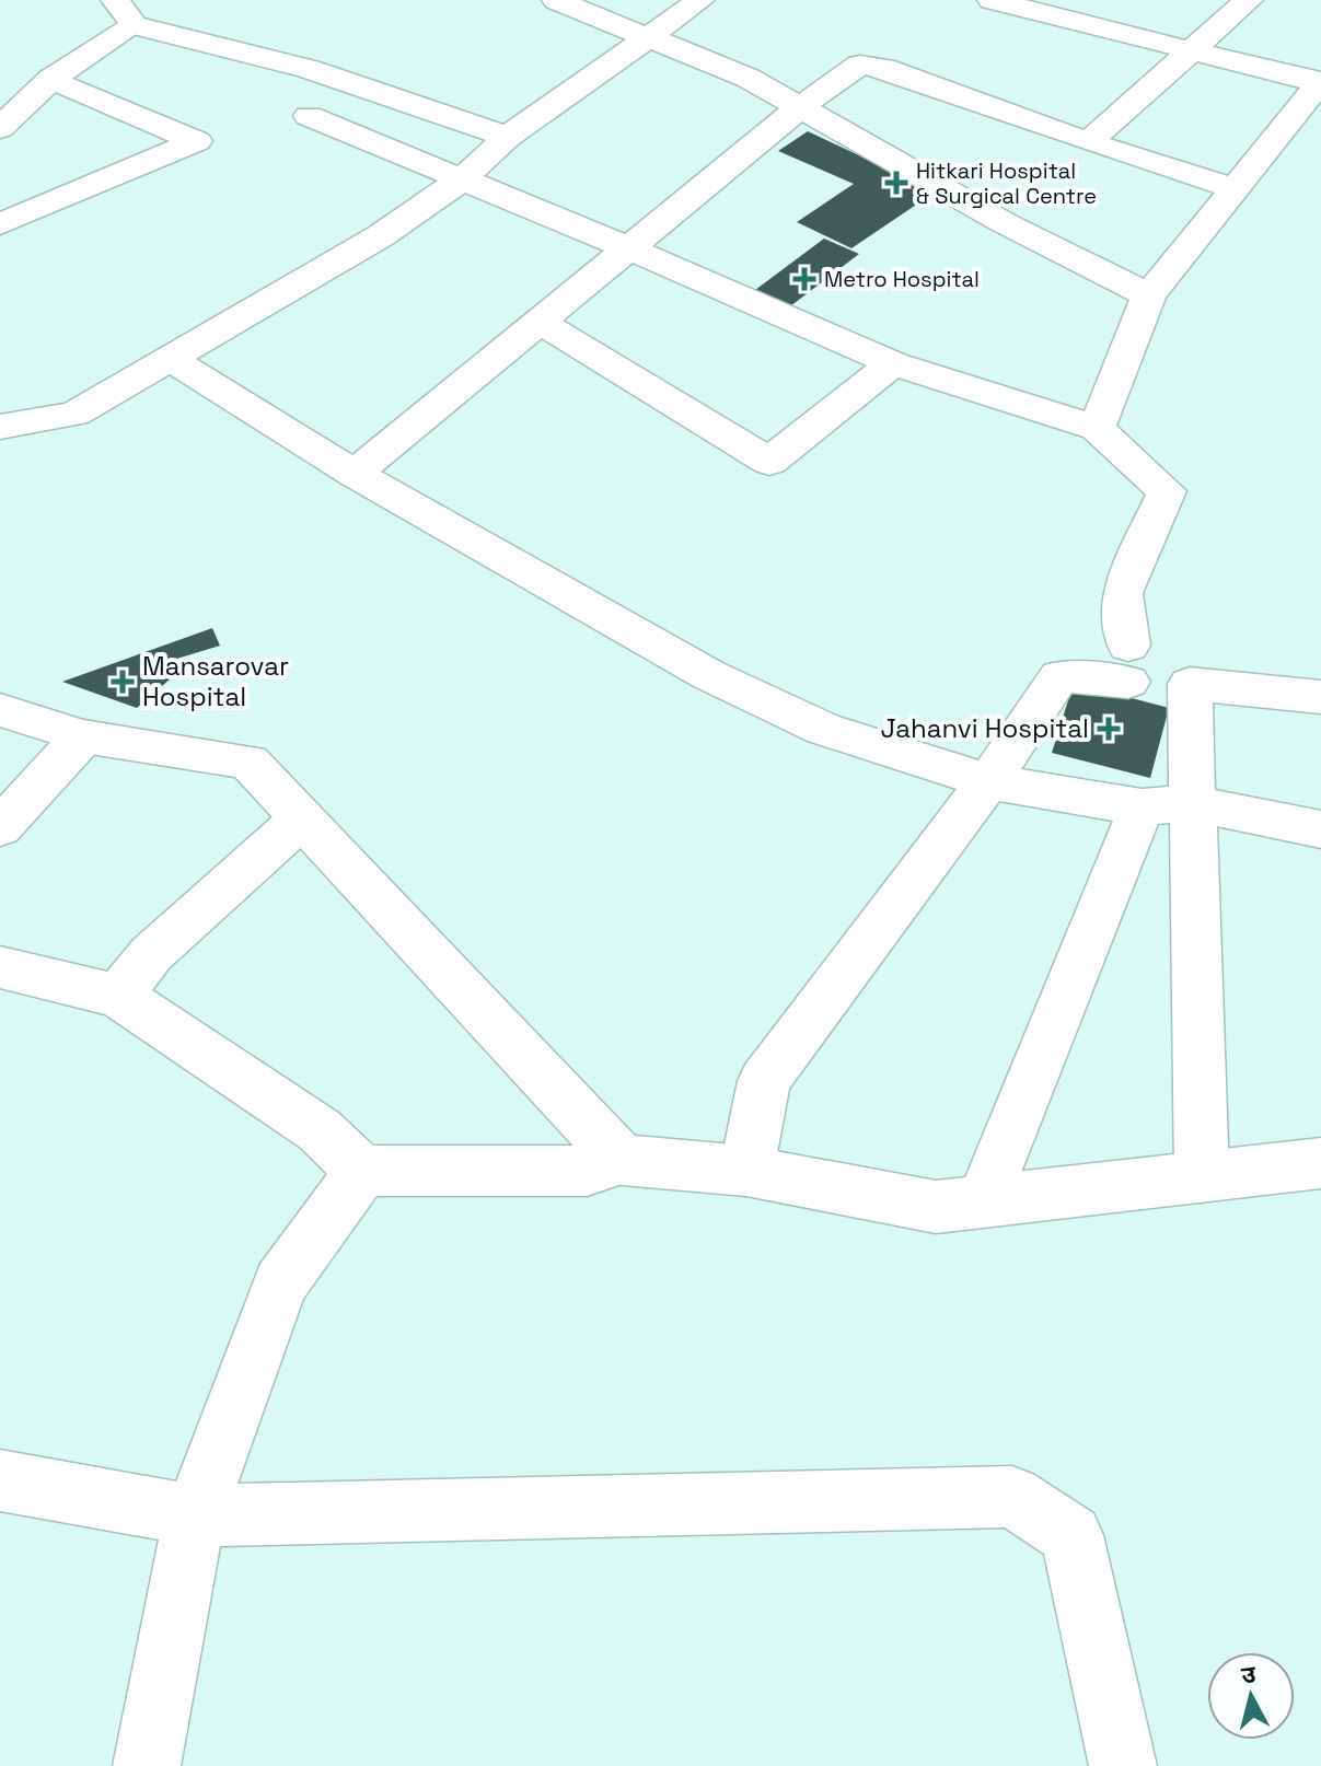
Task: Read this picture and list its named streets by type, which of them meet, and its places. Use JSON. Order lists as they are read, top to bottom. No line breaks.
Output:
{"places":{"health":["Hitkari Hospital & Surgical Centre","Metro Hospital","Mansarovar Hospital","Jahanvi Hospital"]},"north":"top"}
